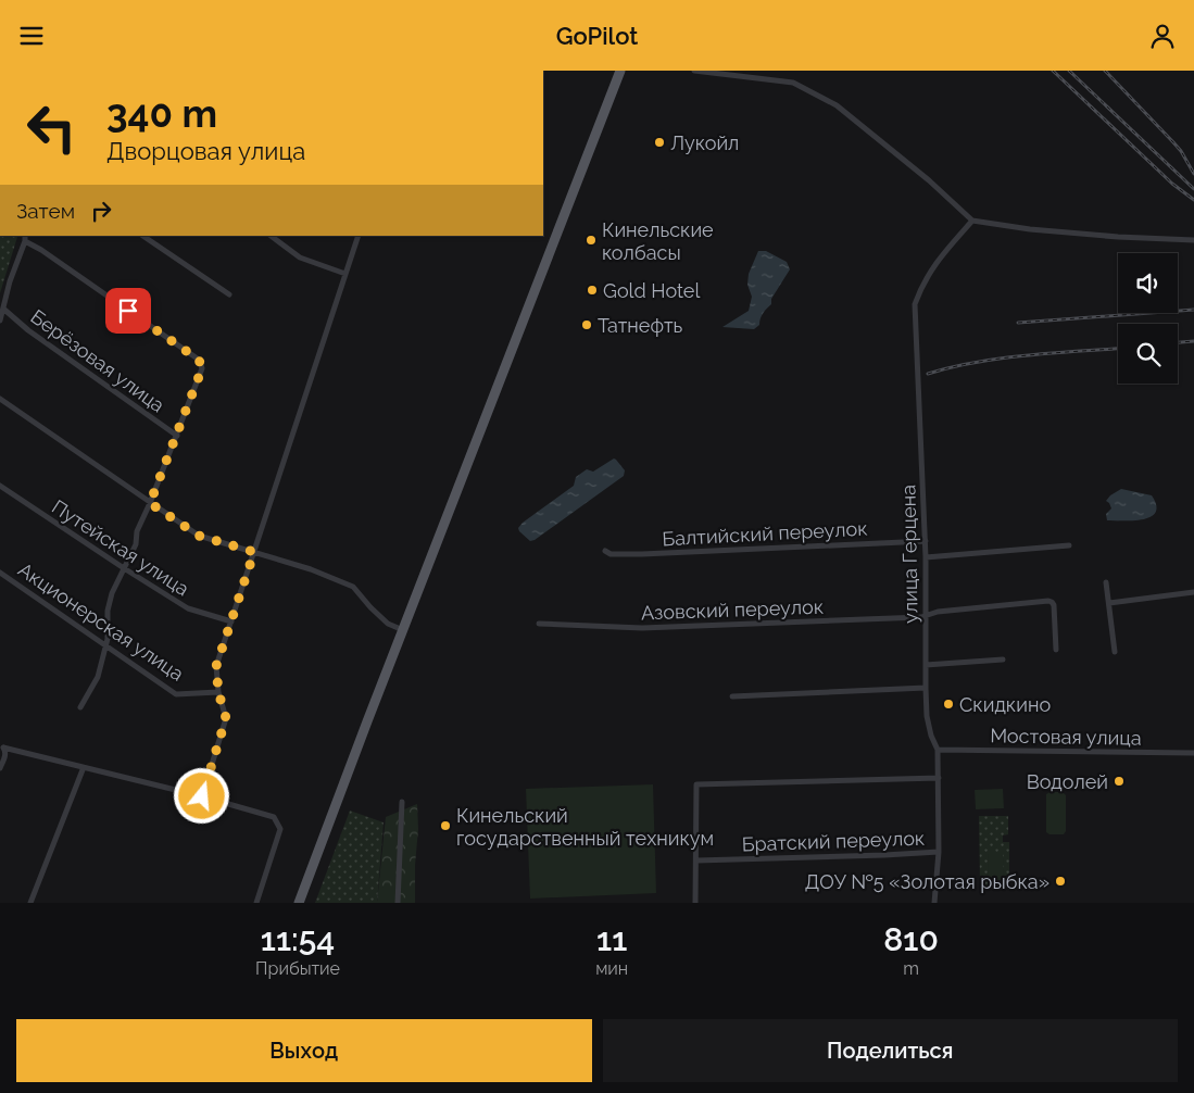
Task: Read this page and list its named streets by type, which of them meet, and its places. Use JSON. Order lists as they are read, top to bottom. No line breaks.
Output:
{"streets":{"street":["Берёзовая улица","Балтийский переулок","Путейская улица","улица Герцена","Азовский переулок","Акционерская улица","Мостовая улица","Братский переулок"]},"crossings":[["Балтийский переулок","улица Герцена"],["улица Герцена","Азовский переулок"],["улица Герцена","Мостовая улица"],["улица Герцена","Братский переулок"]],"places":["Лукойл","Кинельские колбасы","Gold Hotel","Татнефть","Скидкино","Водолей","Кинельский государственный техникум","ДОУ №5 «Золотая рыбка»"],"page":{"header":"GoPilot","turn":["340 m","Дворцовая улица"],"then":"Затем","eta":["11:54","Прибытие","11","мин","810","m"],"buttons":["Выход","Поделиться"]}}
